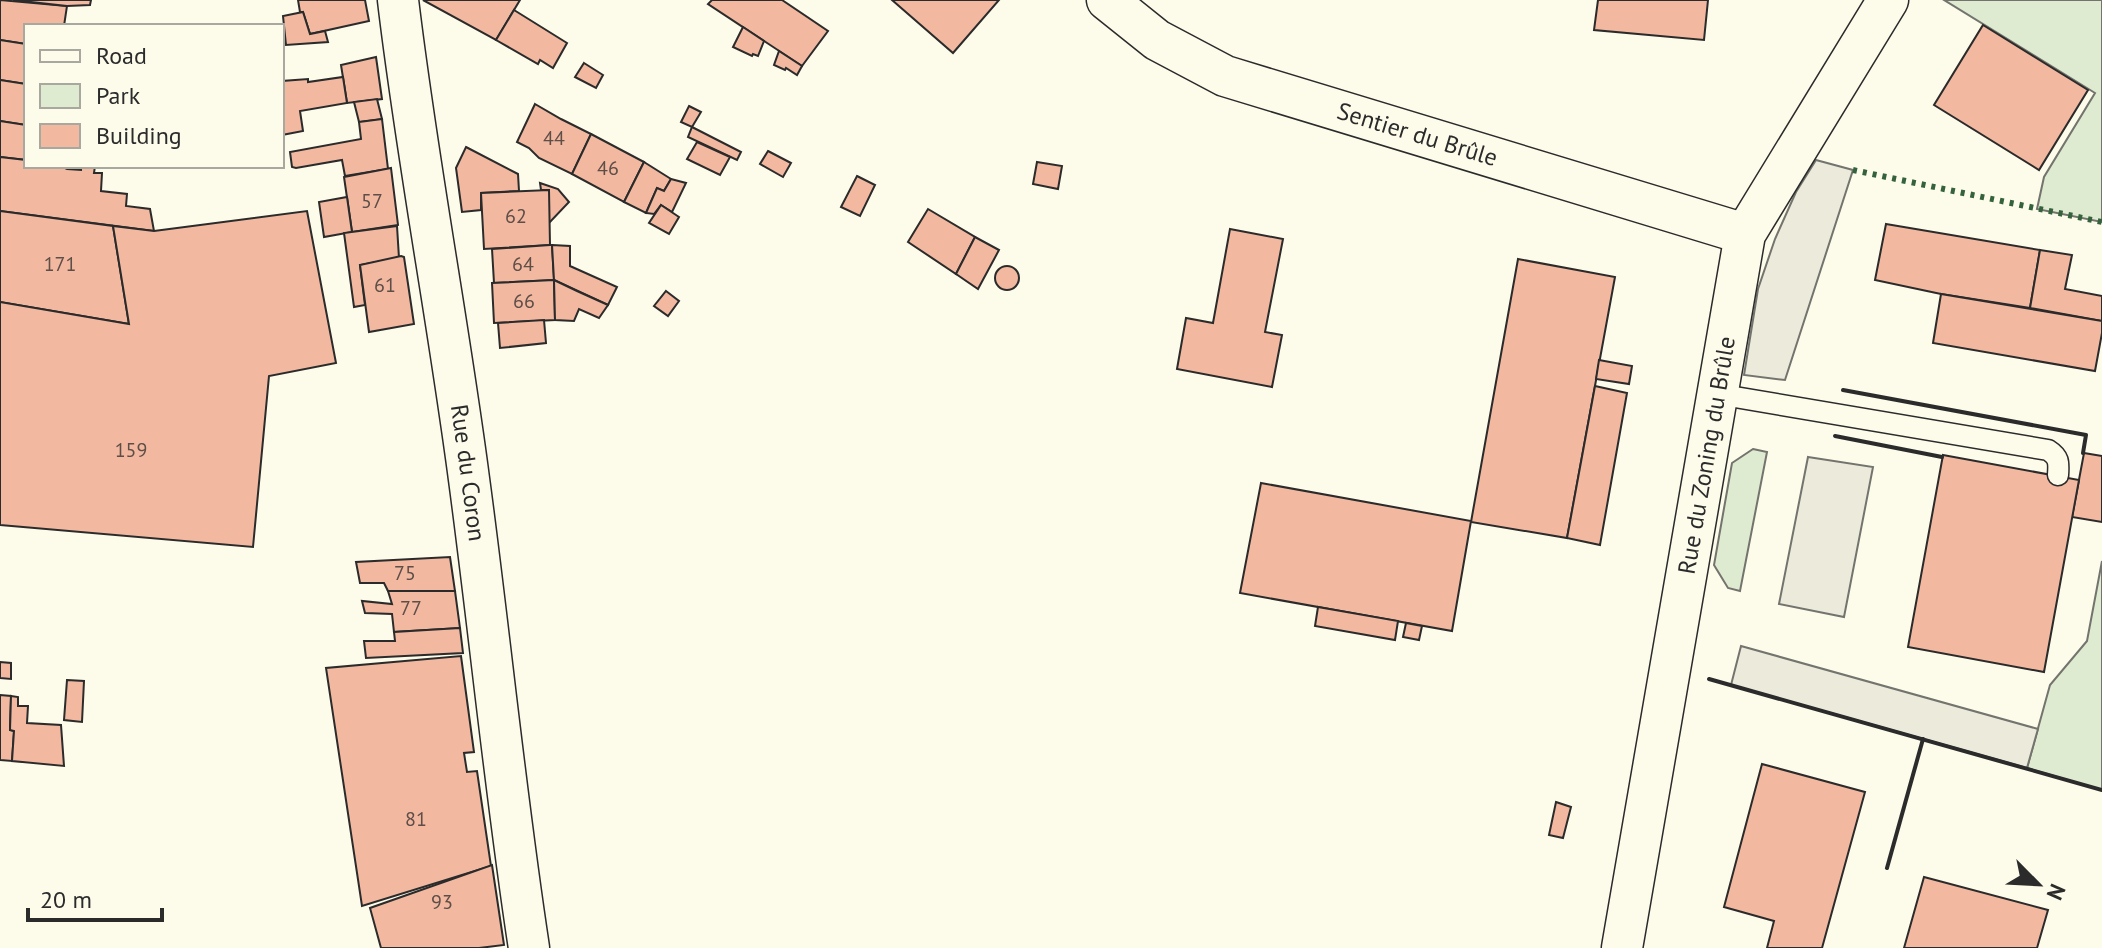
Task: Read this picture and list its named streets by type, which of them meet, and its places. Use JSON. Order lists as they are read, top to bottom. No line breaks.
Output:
{"streets":{"street":["Sentier du Brûle","Rue du Zoning du Brûle","Rue du Coron"]},"crossings":[["Sentier du Brûle","Rue du Zoning du Brûle"]],"house_numbers":["44","46","57","62","171","64","61","66","159","75","77","81","93"],"legend":["Road","Park","Building"],"scale_bar":"20 m","north":"bottom right"}
